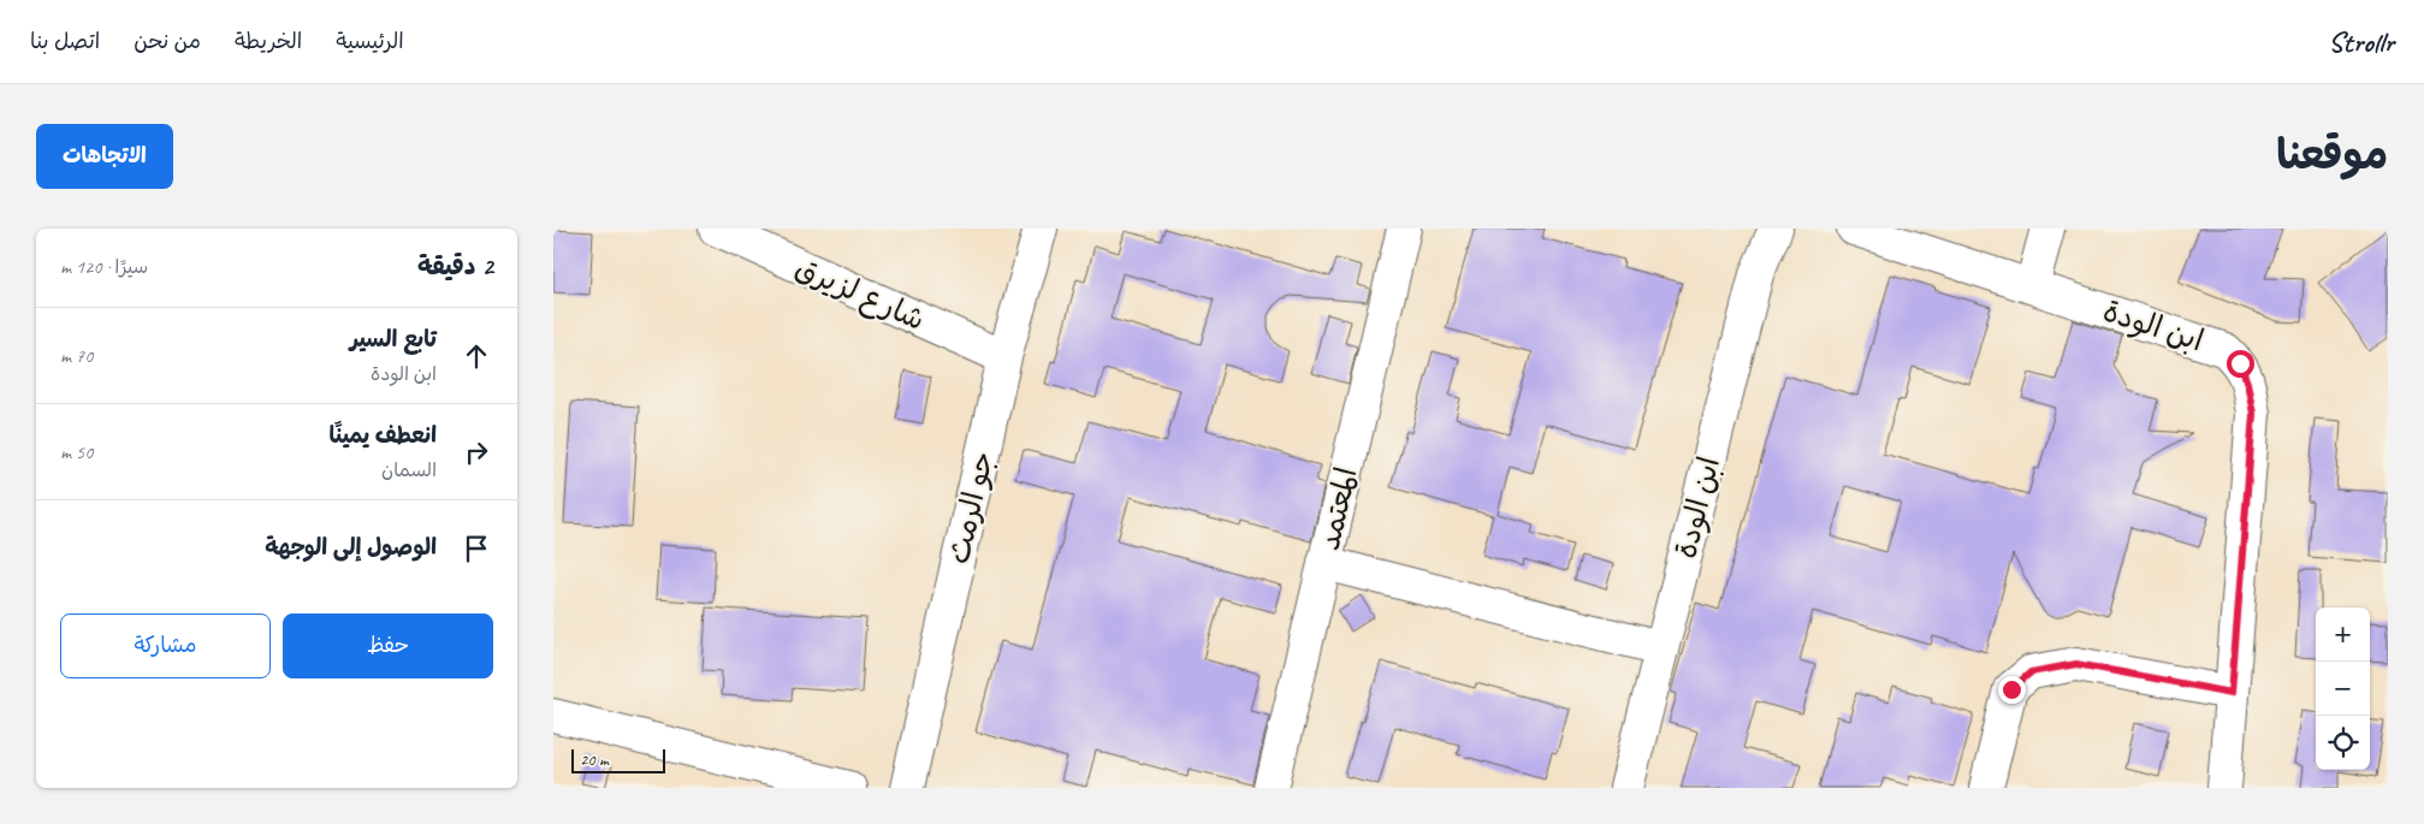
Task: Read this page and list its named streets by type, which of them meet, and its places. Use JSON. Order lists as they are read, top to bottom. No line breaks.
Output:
{"streets":{"street":["شارع لزيرق","ابن الودة","جو الرمث","المعتمد"]},"crossings":[["شارع لزيرق","جو الرمث"]],"scale_bar":"20 m","page":{"header":"Strollr","nav":["الرئيسية","الخريطة","من نحن","اتصل بنا"],"title":"موقعنا","buttons":["الاتجاهات",["حفظ","مشاركة"]],"heading":["2 دقيقة","سيرًا · 120 m"],"list":[["تابع السير","ابن الودة","70 m"],["انعطف يمينًا","السمان","50 m"],"الوصول إلى الوجهة"],"map_buttons":["+","−"],"scale":"20 m"}}
